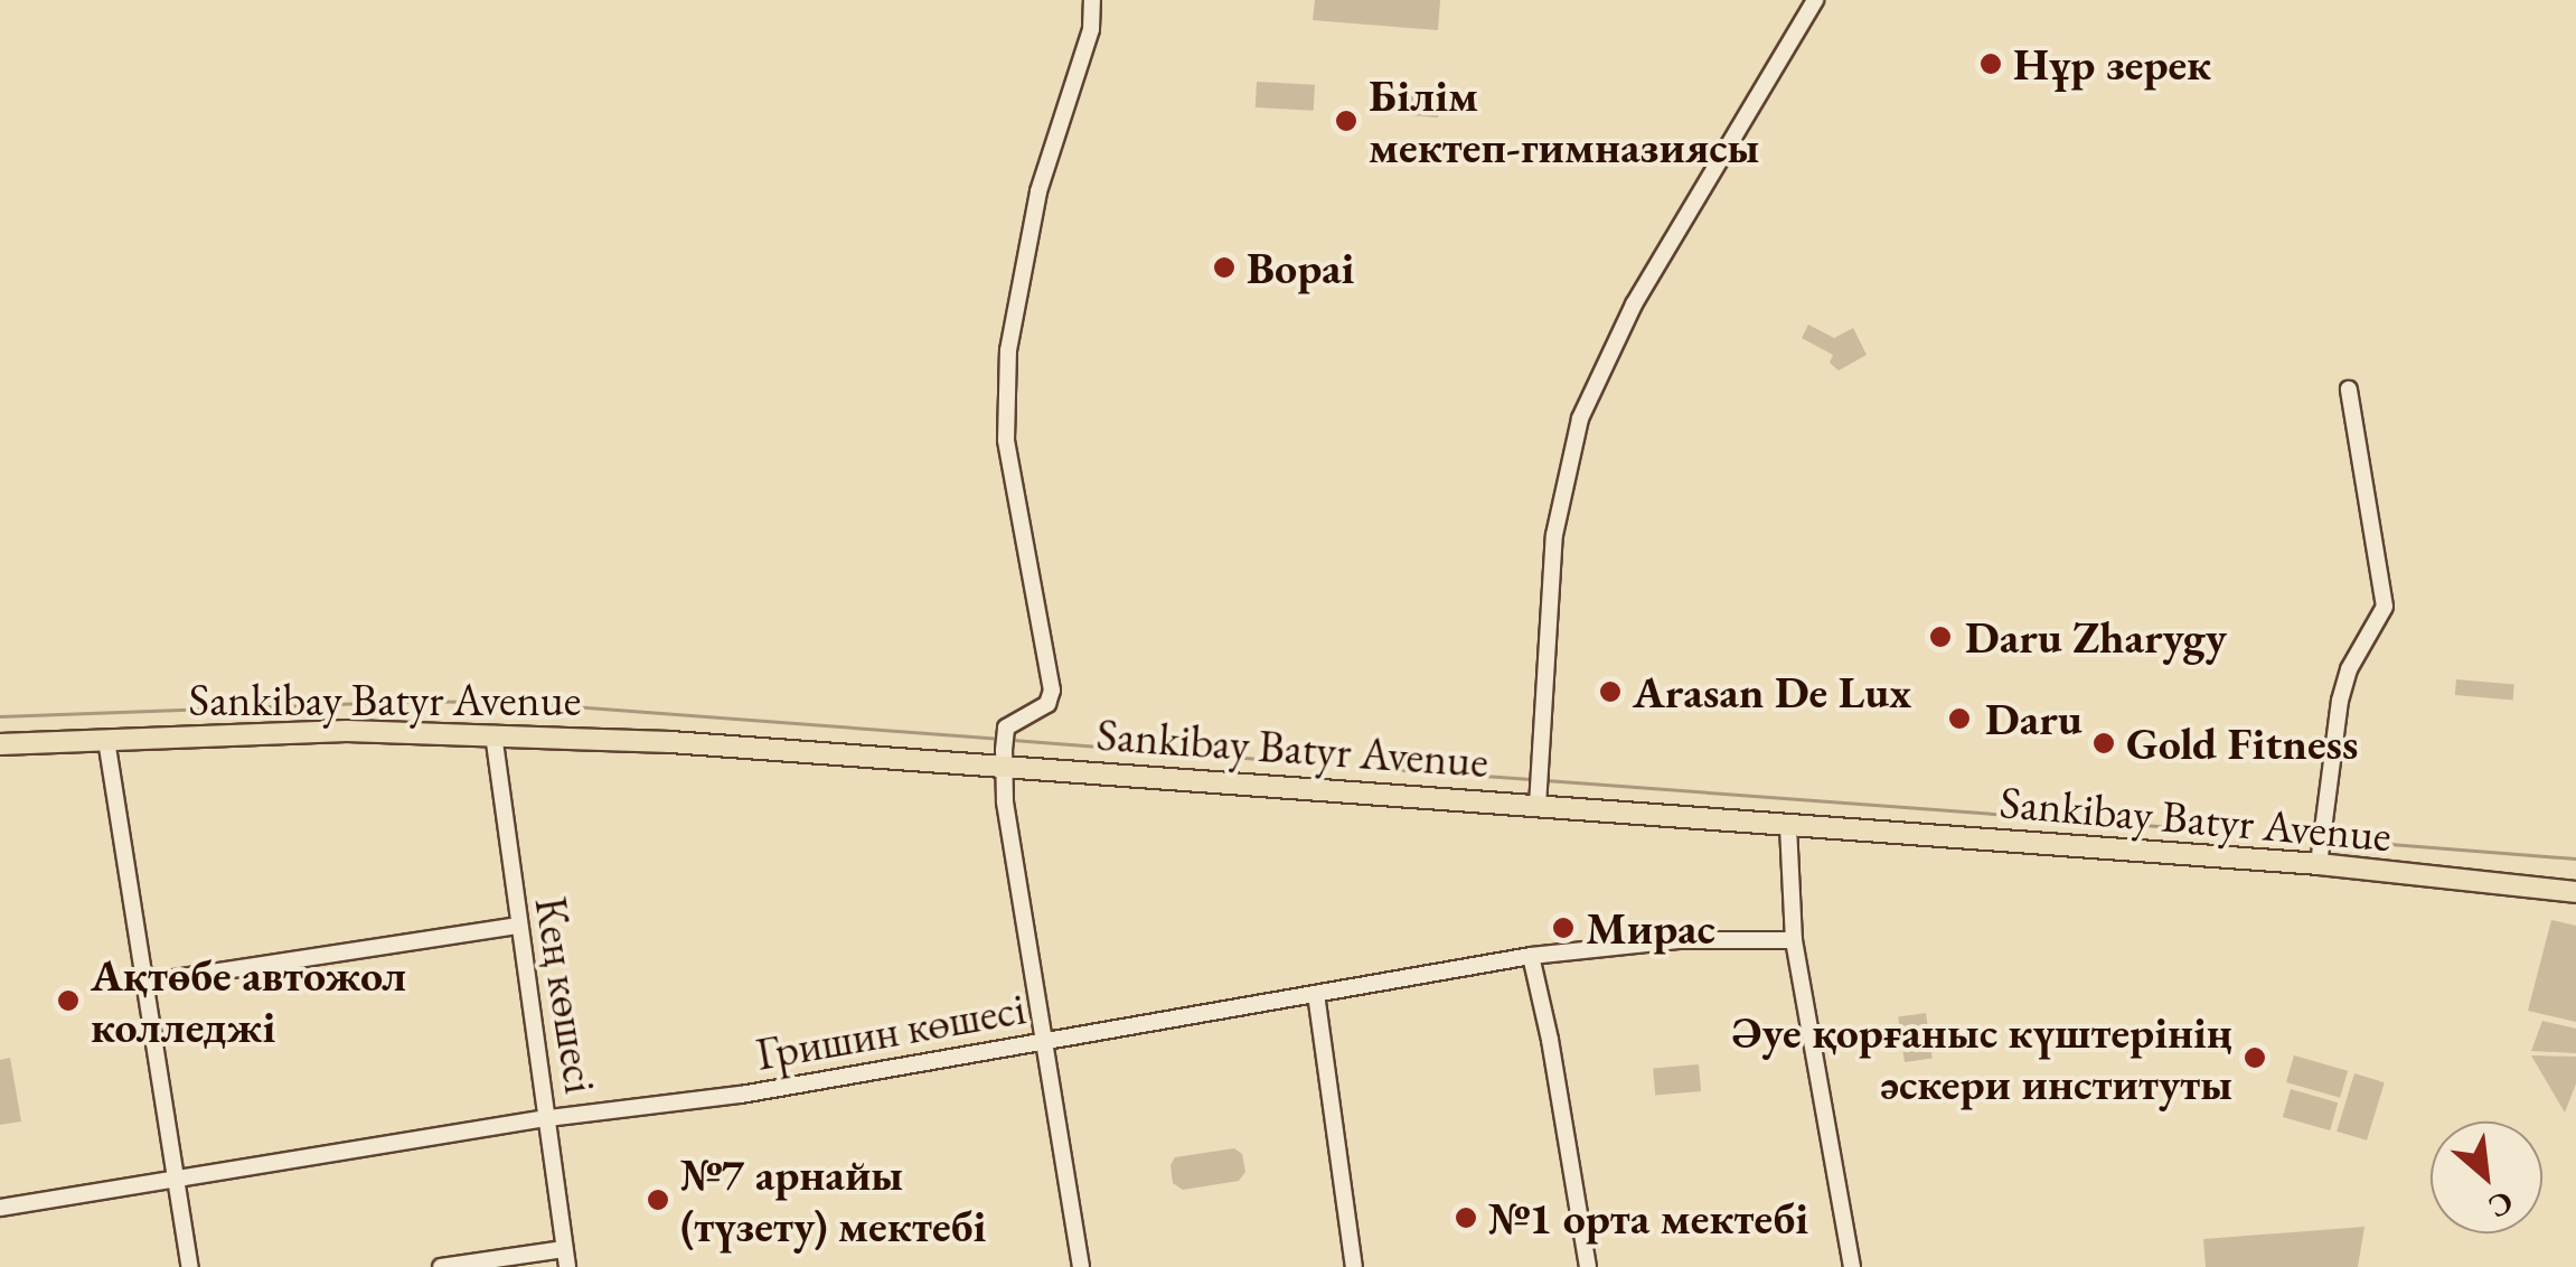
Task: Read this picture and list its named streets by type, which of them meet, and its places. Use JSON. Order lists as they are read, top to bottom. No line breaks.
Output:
{"streets":{"main road":["Sankibay Batyr Avenue"],"street":["Кең көшесі","Гришин көшесі"]},"crossings":[["Sankibay Batyr Avenue","Кең көшесі"],["Кең көшесі","Гришин көшесі"]],"places":["Нұр зерек","Білім мектеп-гимназиясы","Bopai","Daru Zharygy","Arasan De Lux","Daru","Gold Fitness","Мирас","Ақтөбе автожол колледжі","Әуе қорғаныс күштерінің әскери институты","№7 арнайы (түзету) мектебі","№1 орта мектебі"],"north":"bottom right"}
